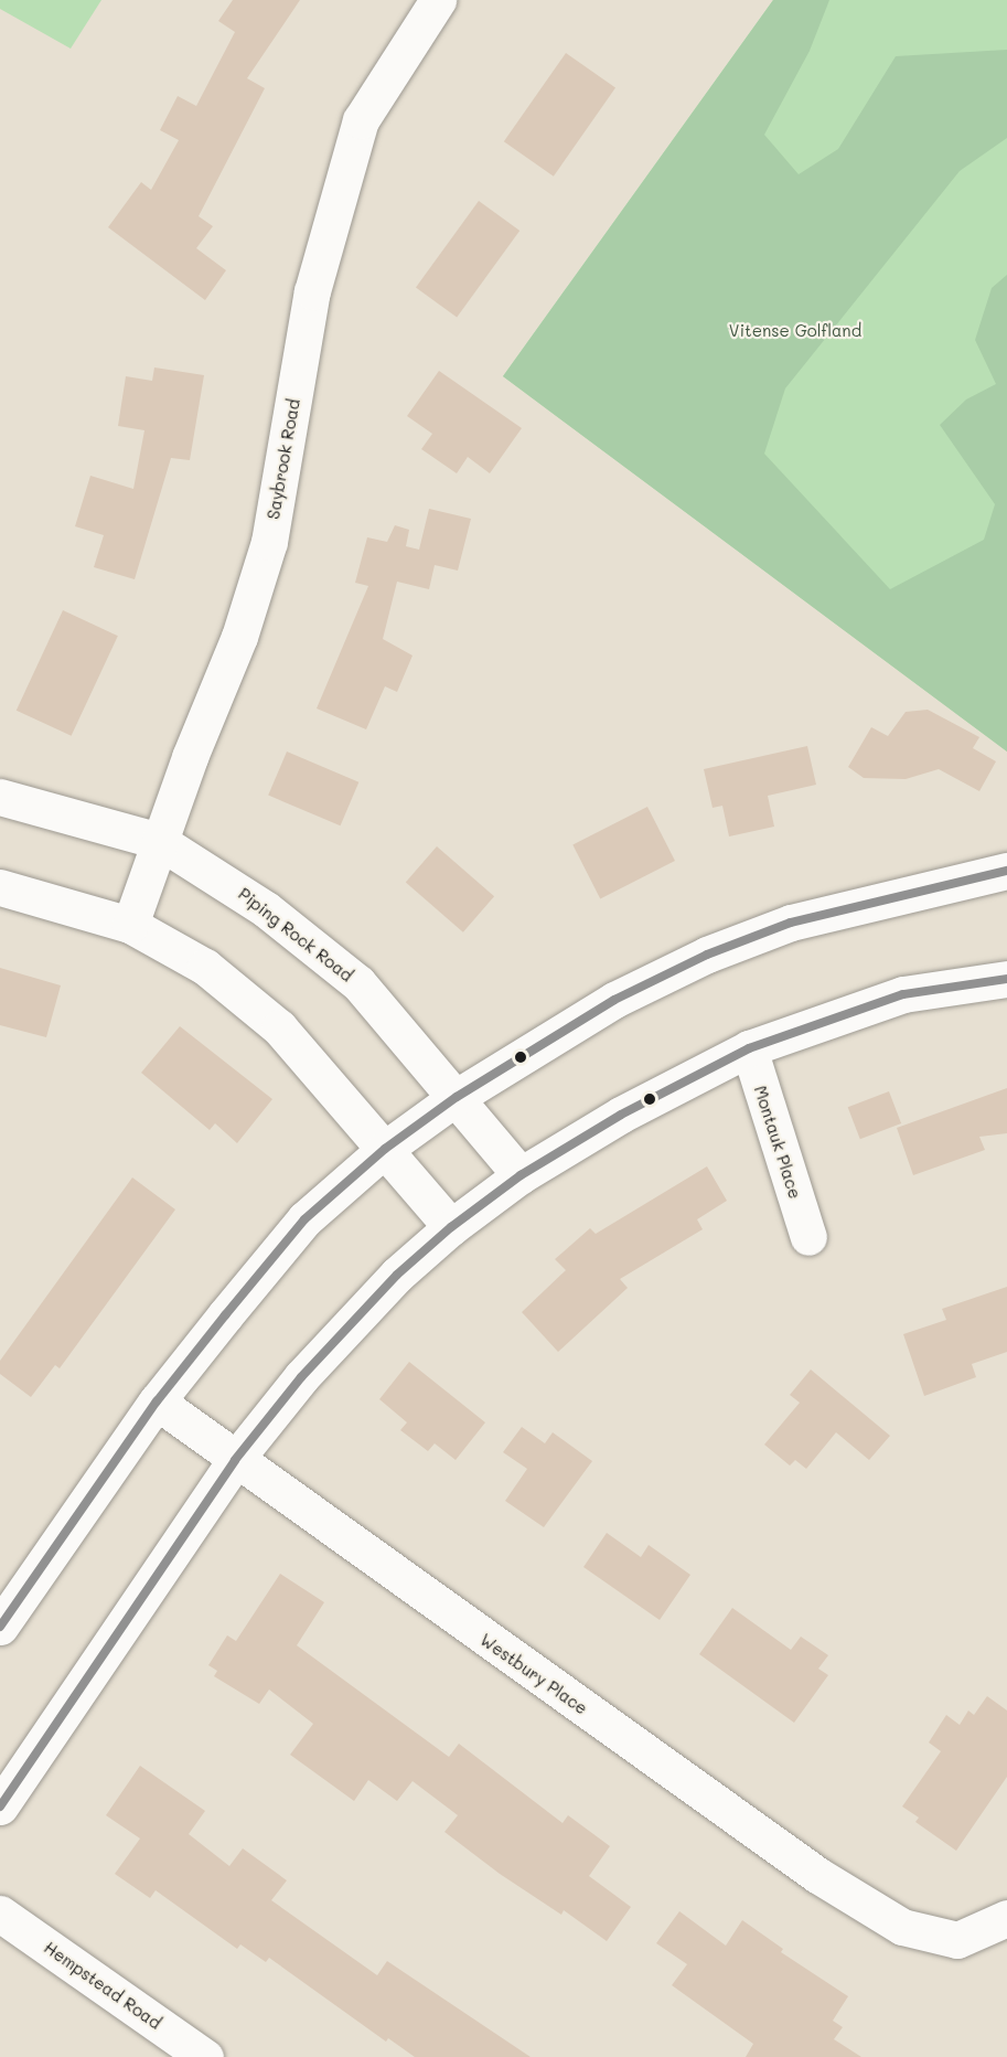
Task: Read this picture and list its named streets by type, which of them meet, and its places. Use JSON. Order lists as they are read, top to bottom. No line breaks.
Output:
{"streets":{"street":["Saybrook Road","Piping Rock Road","Montauk Place","Westbury Place","Hempstead Road"]},"crossings":[["Saybrook Road","Piping Rock Road"]],"parks":["Vitense Golfland"]}
